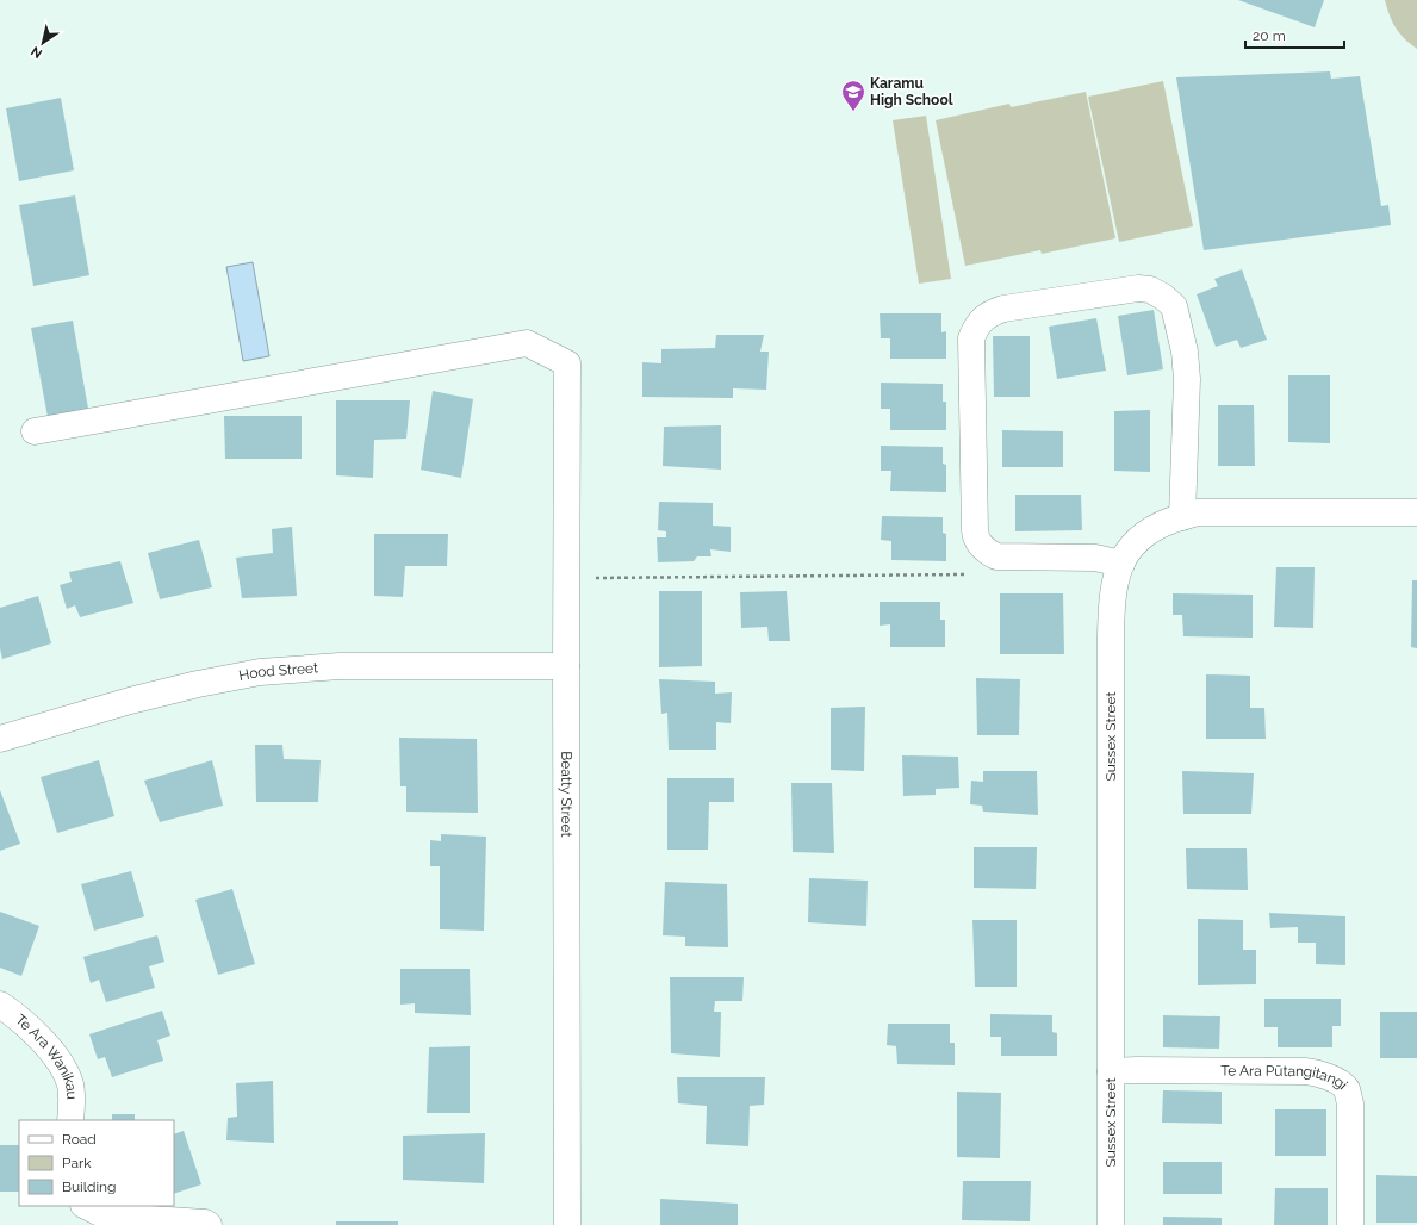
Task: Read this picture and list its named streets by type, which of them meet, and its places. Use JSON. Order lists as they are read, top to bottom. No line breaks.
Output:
{"streets":{"street":["Hood Street","Sussex Street","Beatty Street","Te Ara Wanikau","Te Ara Pūtangitangi"]},"crossings":[["Hood Street","Beatty Street"],["Sussex Street","Te Ara Pūtangitangi"]],"places":{"school or university":["Karamu High School"]},"legend":["Road","Park","Building"],"scale_bar":"20 m","north":"bottom left"}
